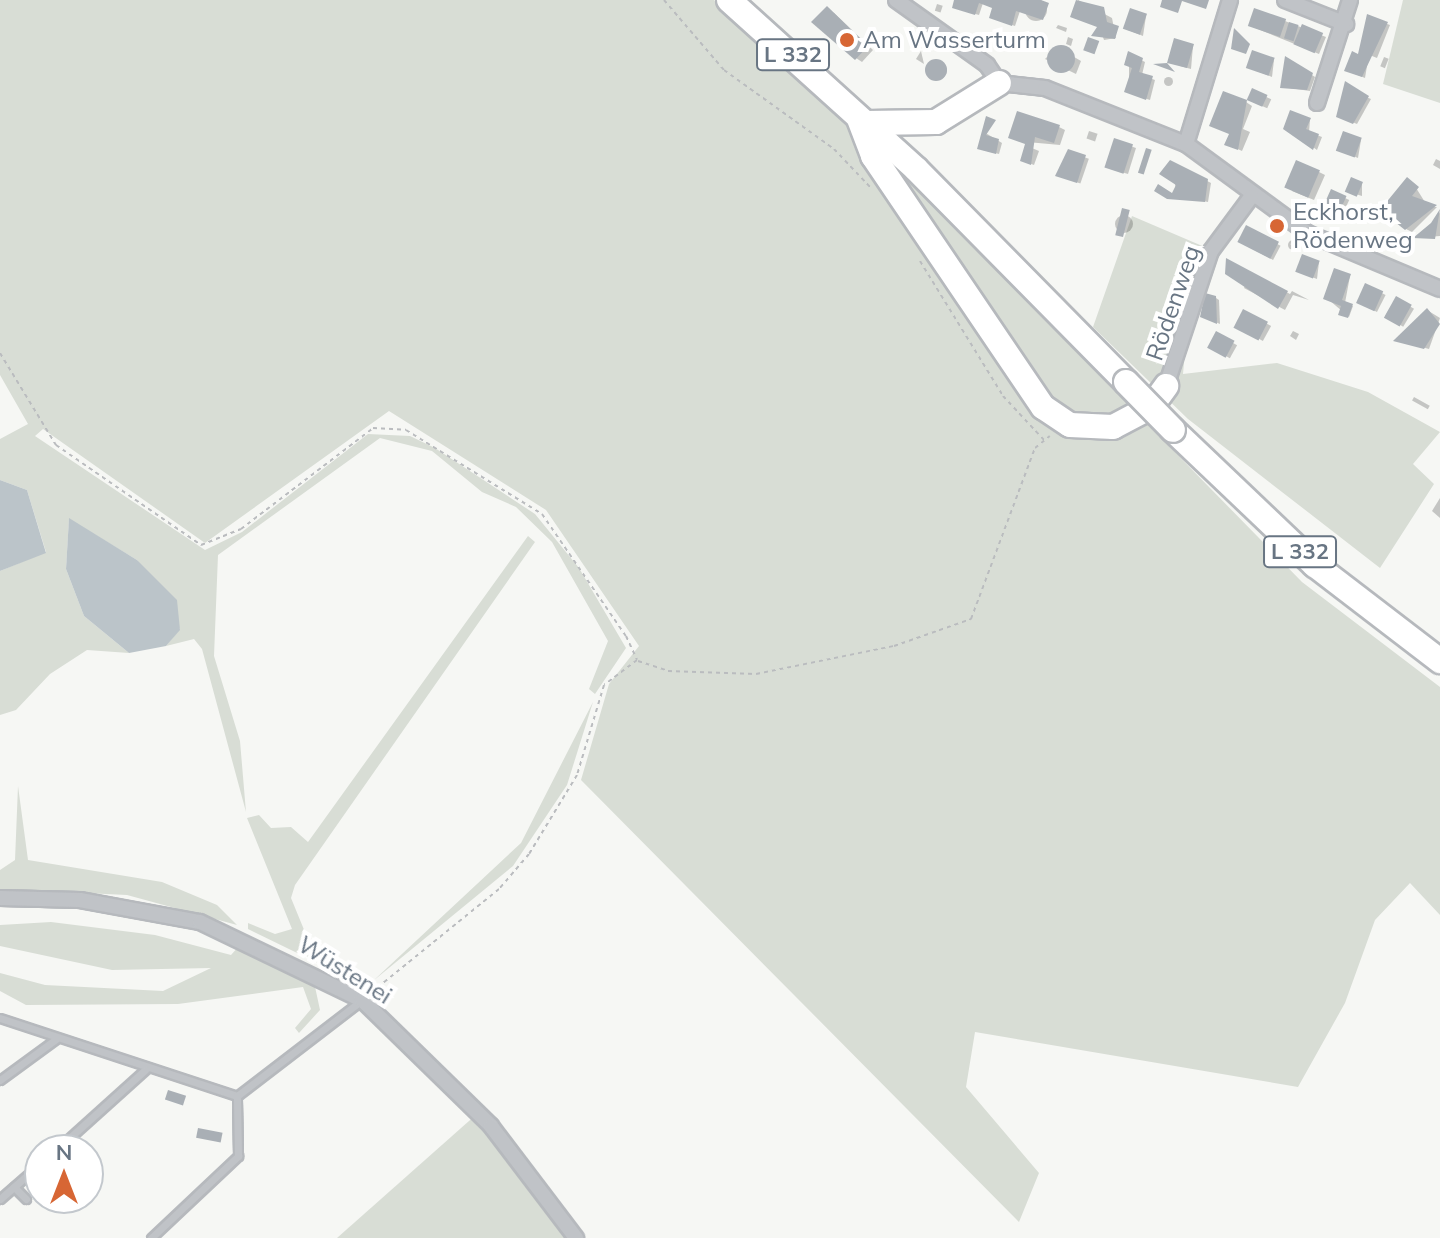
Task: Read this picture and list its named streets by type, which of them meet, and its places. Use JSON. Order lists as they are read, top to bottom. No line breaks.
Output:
{"streets":{"main road":["L 332"],"street":["Rödenweg","Wüstenei"]},"places":["Am Wasserturm","Eckhorst, Rödenweg"],"north":"top"}
